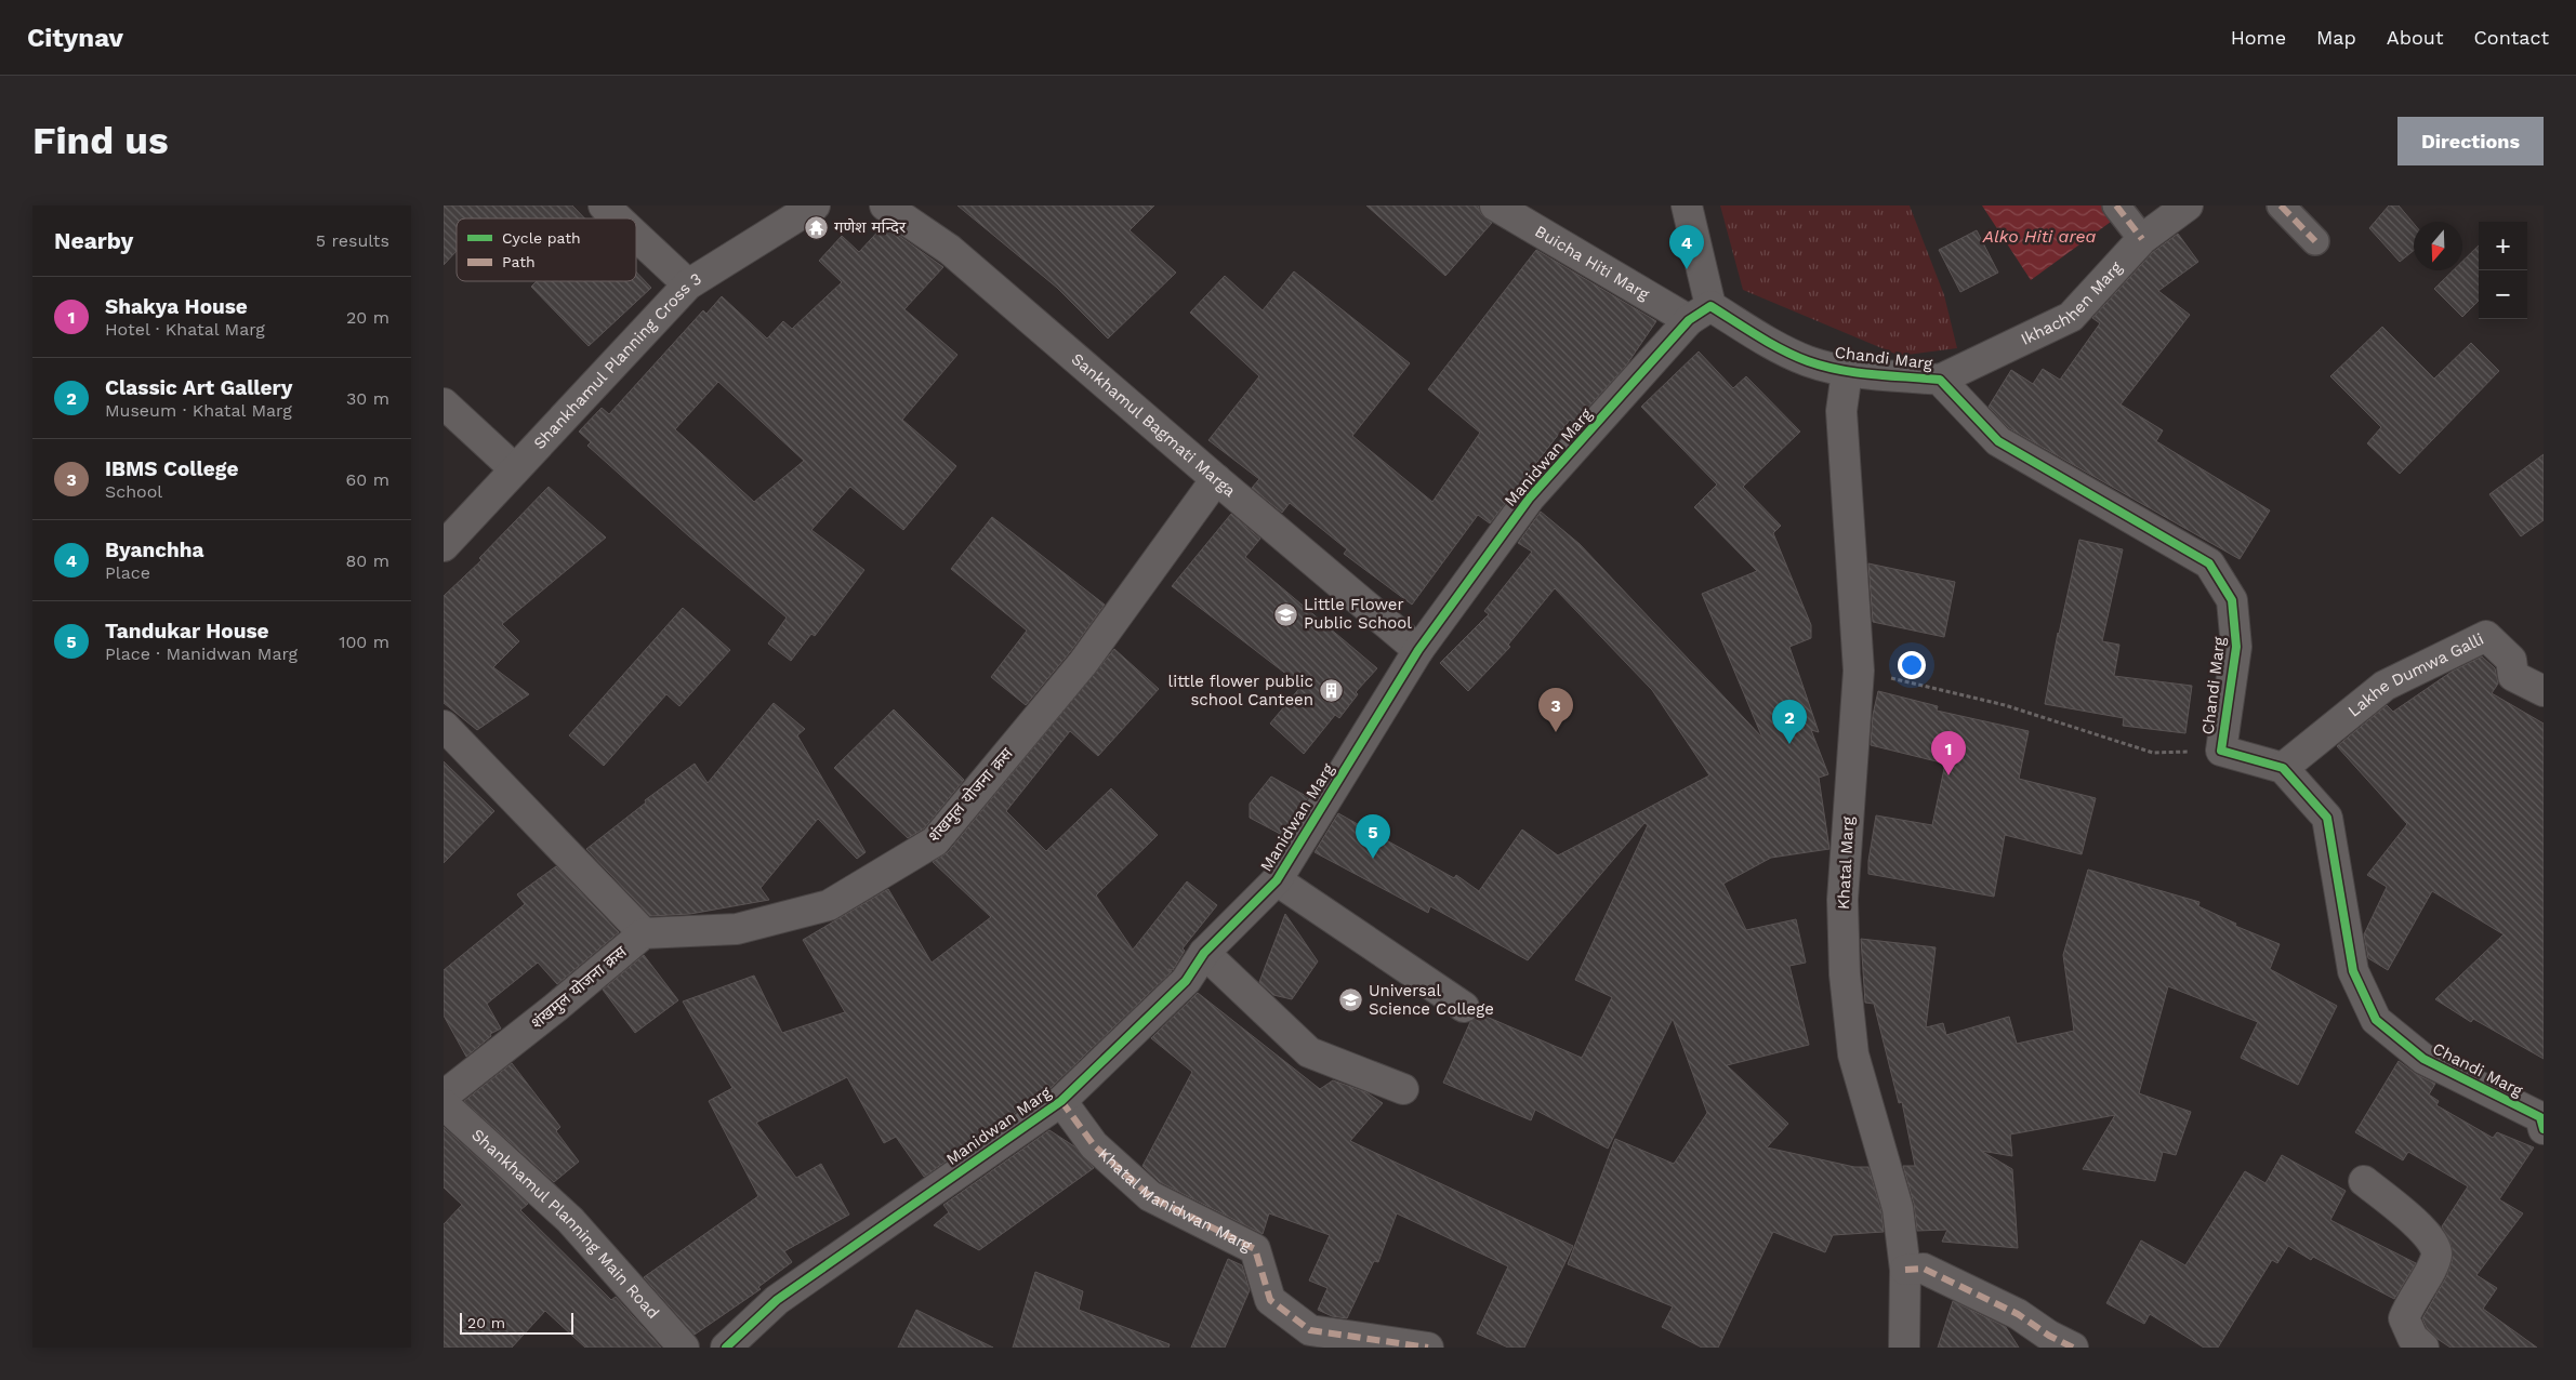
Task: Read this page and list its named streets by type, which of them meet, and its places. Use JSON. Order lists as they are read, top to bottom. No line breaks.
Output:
{"streets":{"street":["Buicha Hiti Marg","Ikhachhen Marg","Chandi Marg","Shankhamul Planning Cross 3","Sankhamul Bagmati Marga","Manidwan Marg","Lakhe Dumwa Galli","शंखमुल योजना क्रस","Khatal Marg","Khatal Manidwan Marg","Shankhamul Planning Main Road"]},"crossings":[["Buicha Hiti Marg","Chandi Marg"],["Buicha Hiti Marg","Manidwan Marg"],["Ikhachhen Marg","Chandi Marg"],["Chandi Marg","Manidwan Marg"],["Chandi Marg","Lakhe Dumwa Galli"],["Chandi Marg","Khatal Marg"],["Sankhamul Bagmati Marga","Manidwan Marg"],["Sankhamul Bagmati Marga","शंखमुल योजना क्रस"],["Manidwan Marg","Khatal Manidwan Marg"]],"water":["Alko Hiti area"],"places":{"temple":["गणेश मन्दिर"],"school or university":["Little Flower Public School","Universal Science College"],"building":["little flower public school Canteen"]},"legend":["Cycle path","Path"],"scale_bar":"20 m","north":"bottom","page":{"header":"Citynav","nav":["Home","Map","About","Contact"],"buttons":"Directions","title":"Find us","heading":["Nearby","5 results"],"map_buttons":["+","−"],"pins":["4","3","2","1","5"],"list":[{"mark":"1","name":"Shakya House","note":"Hotel · Khatal Marg","value":"20 m"},{"mark":"2","name":"Classic Art Gallery","note":"Museum · Khatal Marg","value":"30 m"},{"mark":"3","name":"IBMS College","note":"School","value":"60 m"},{"mark":"4","name":"Byanchha","note":"Place","value":"80 m"},{"mark":"5","name":"Tandukar House","note":"Place · Manidwan Marg","value":"100 m"}],"scale":"20 m"}}
